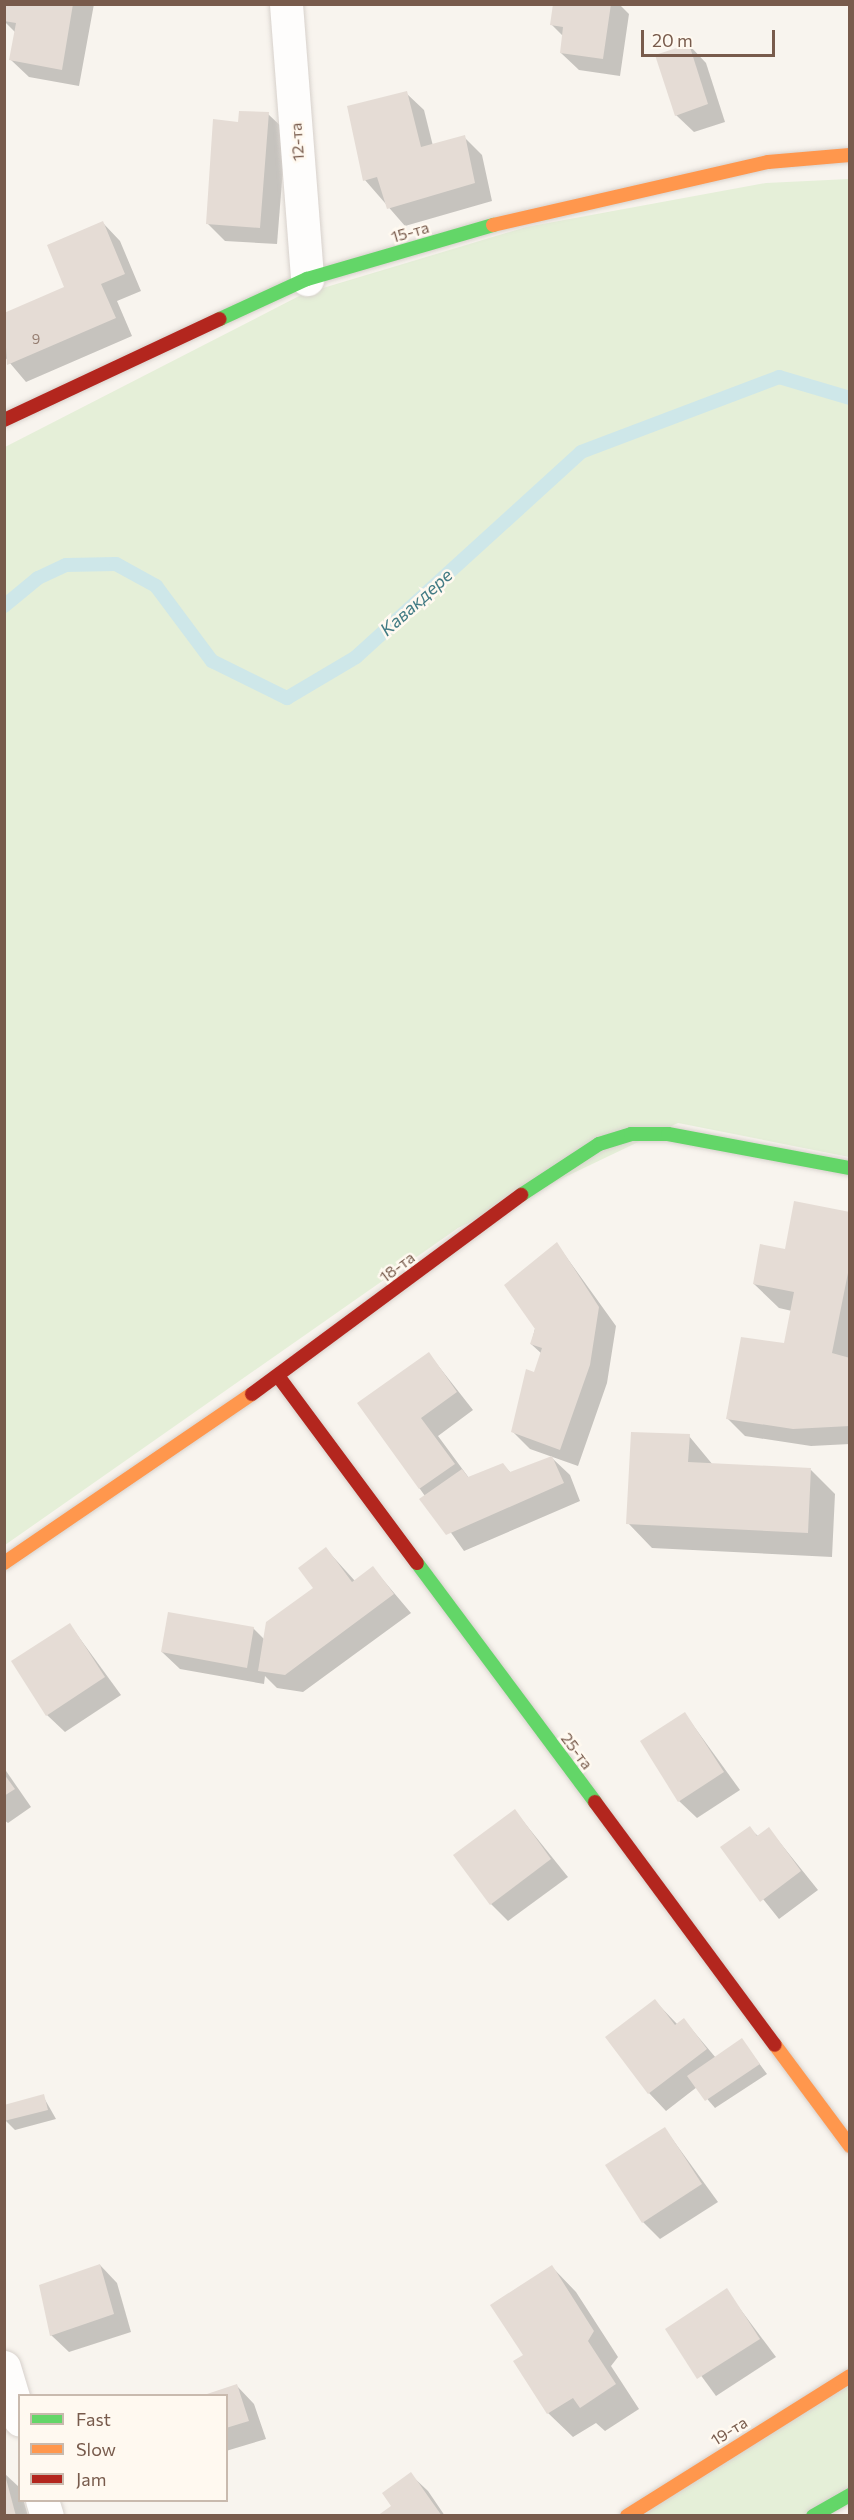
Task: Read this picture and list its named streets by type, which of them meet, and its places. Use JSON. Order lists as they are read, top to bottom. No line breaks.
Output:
{"streets":{"street":["12-та","15-та","18-та","25-та","19-та"]},"crossings":[["12-та","15-та"],["18-та","25-та"]],"water":["Кавакдере"],"house_numbers":["9"],"legend":["Fast","Slow","Jam"],"scale_bar":"20 m"}
